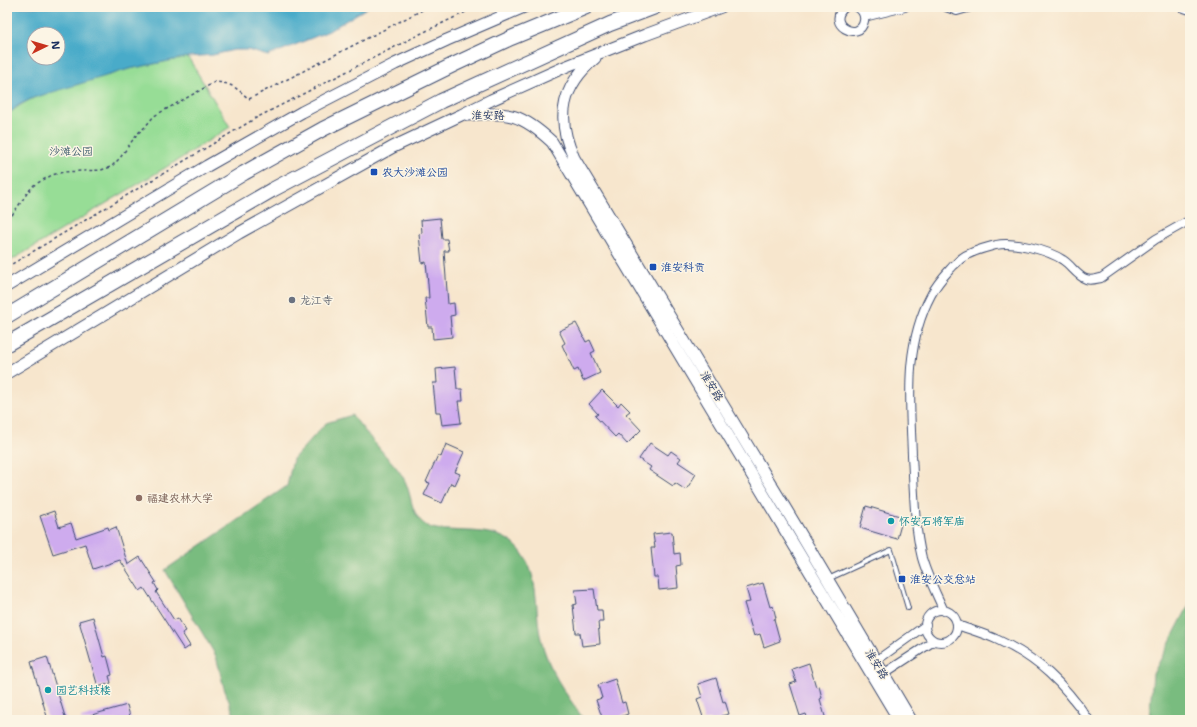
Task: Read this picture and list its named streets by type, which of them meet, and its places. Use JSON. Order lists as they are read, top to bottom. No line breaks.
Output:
{"streets":{"main road":["淮安路"]},"parks":["沙滩公园"],"places":{"transit":["农大沙滩公园","淮安科贡","淮安公交总站"],"other":["龙江寺","福建农林大学","怀安石将军庙","园艺科技楼"]},"north":"right"}
